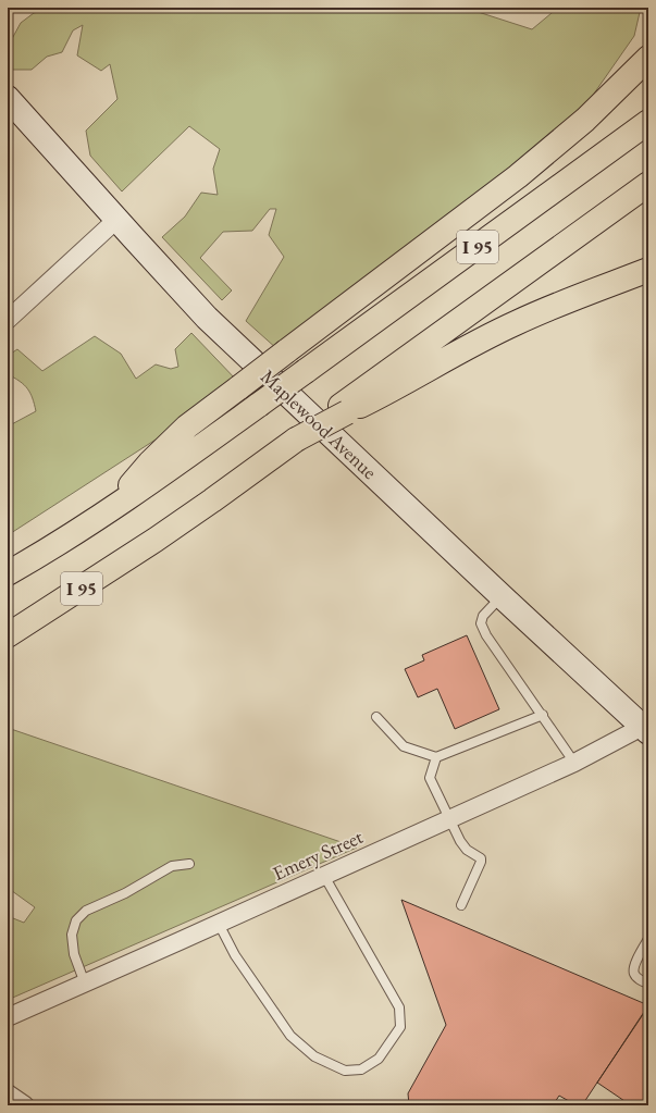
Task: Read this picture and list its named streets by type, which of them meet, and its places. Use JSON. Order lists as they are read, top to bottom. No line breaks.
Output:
{"streets":{"highway":["I 95"],"street":["Maplewood Avenue","Emery Street"]},"crossings":[["Maplewood Avenue","Emery Street"]]}
